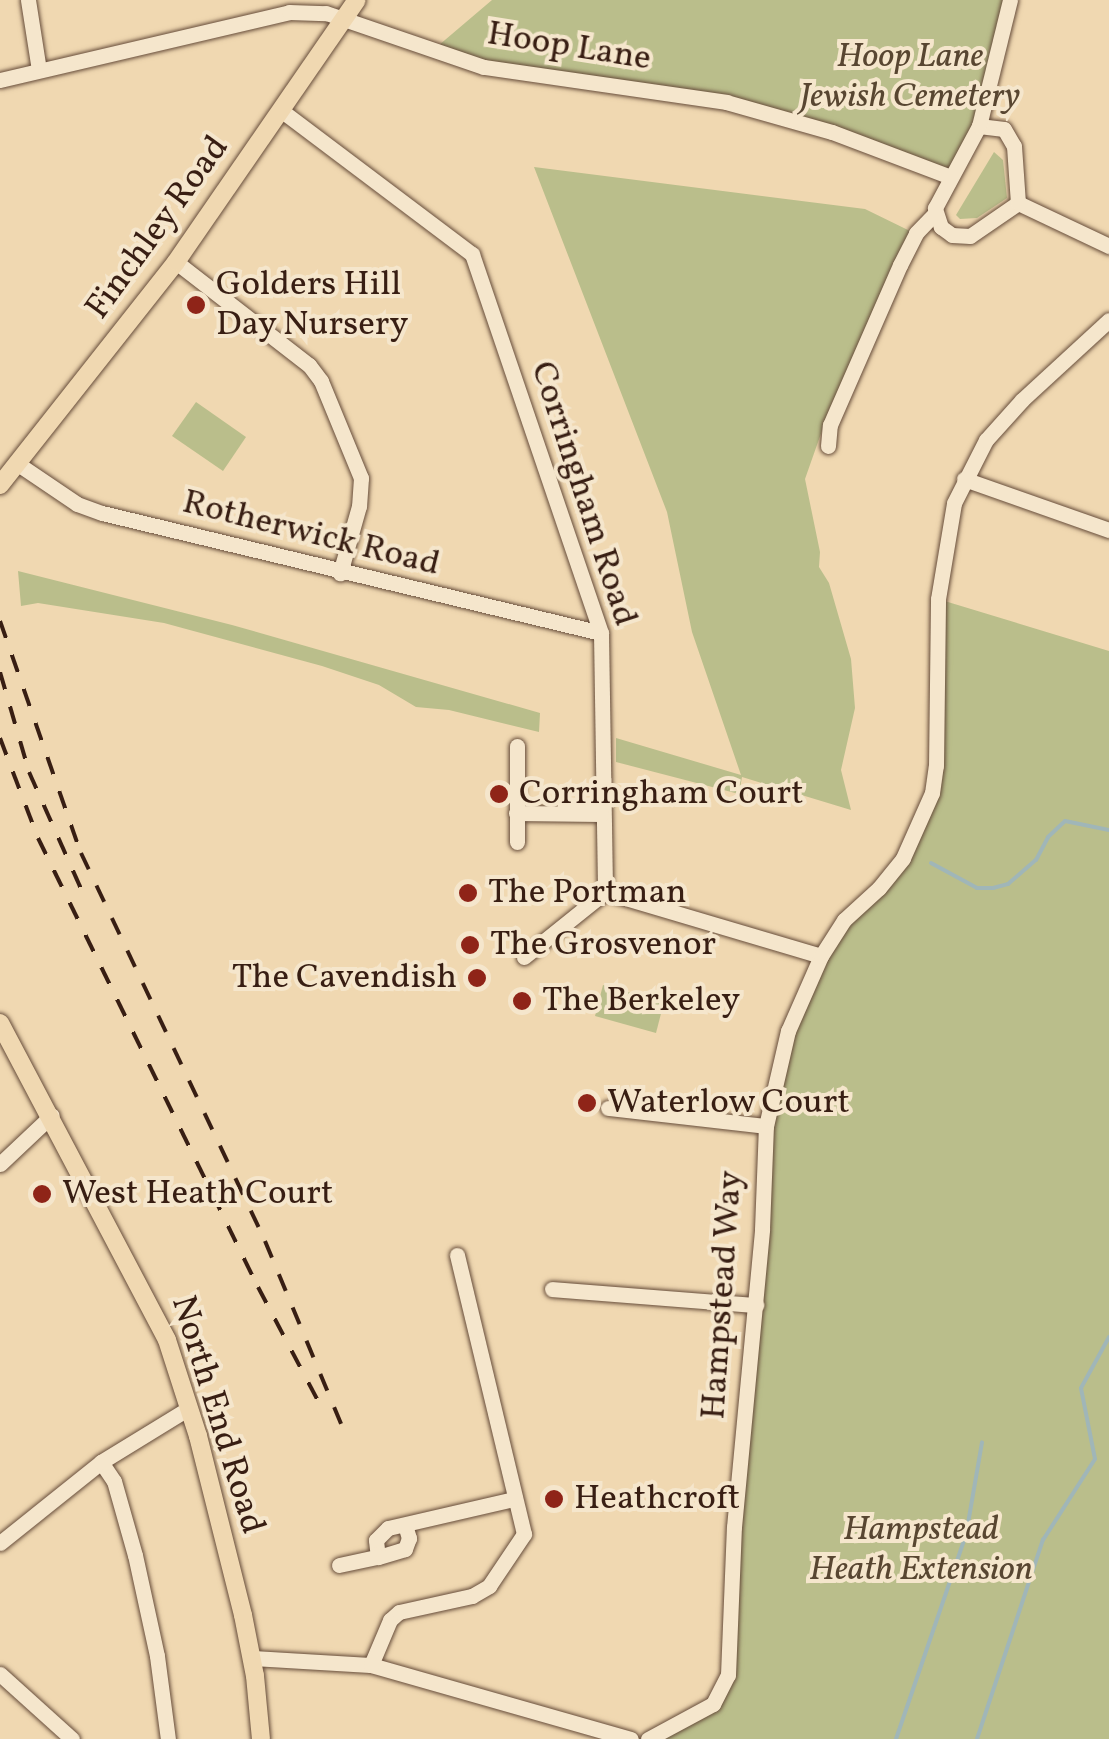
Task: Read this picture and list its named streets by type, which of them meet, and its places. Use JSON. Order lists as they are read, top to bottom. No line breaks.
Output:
{"streets":{"main road":["Finchley Road","North End Road"],"street":["Hoop Lane","Corringham Road","Rotherwick Road","Hampstead Way"]},"crossings":[["Hoop Lane","Finchley Road"],["Finchley Road","Corringham Road"],["Finchley Road","Rotherwick Road"],["Corringham Road","Rotherwick Road"]],"parks":["Hoop Lane Jewish Cemetery","Hampstead Heath Extension"],"places":["Golders Hill Day Nursery","Corringham Court","The Portman","The Grosvenor","The Cavendish","The Berkeley","Waterlow Court","West Heath Court","Heathcroft"]}
